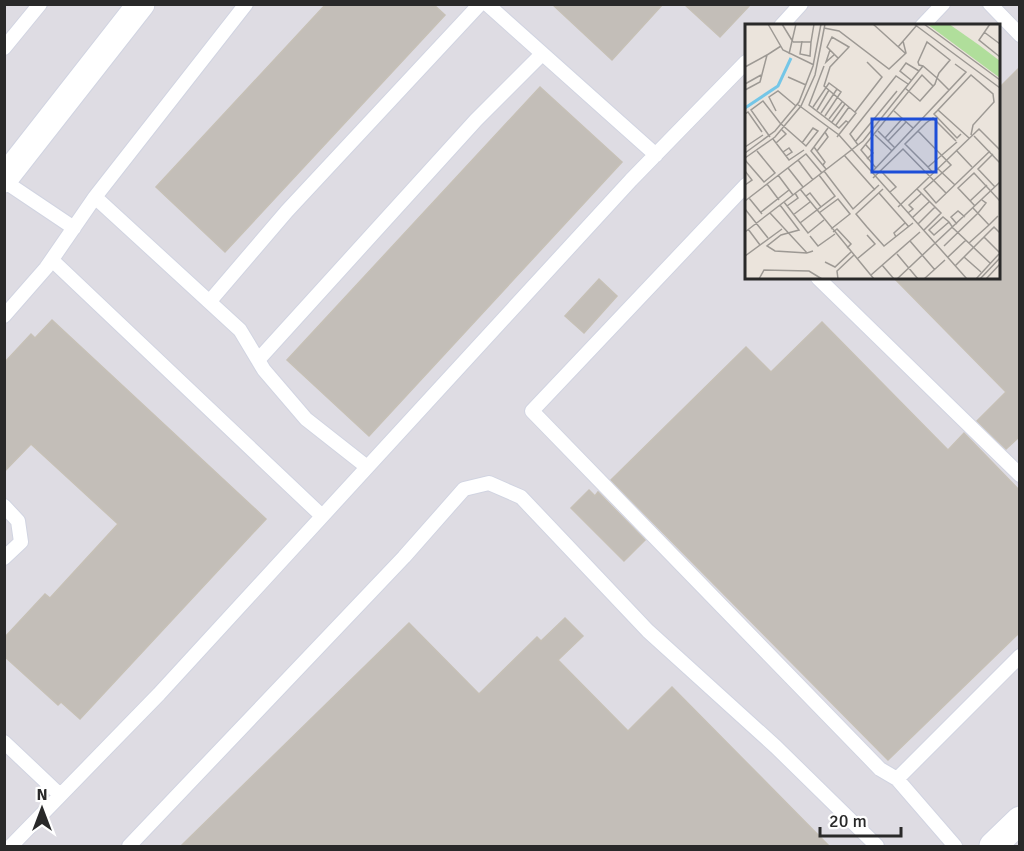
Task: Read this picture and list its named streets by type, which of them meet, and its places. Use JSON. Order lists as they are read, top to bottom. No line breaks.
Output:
{"scale_bar":"20 m","north":"top"}
